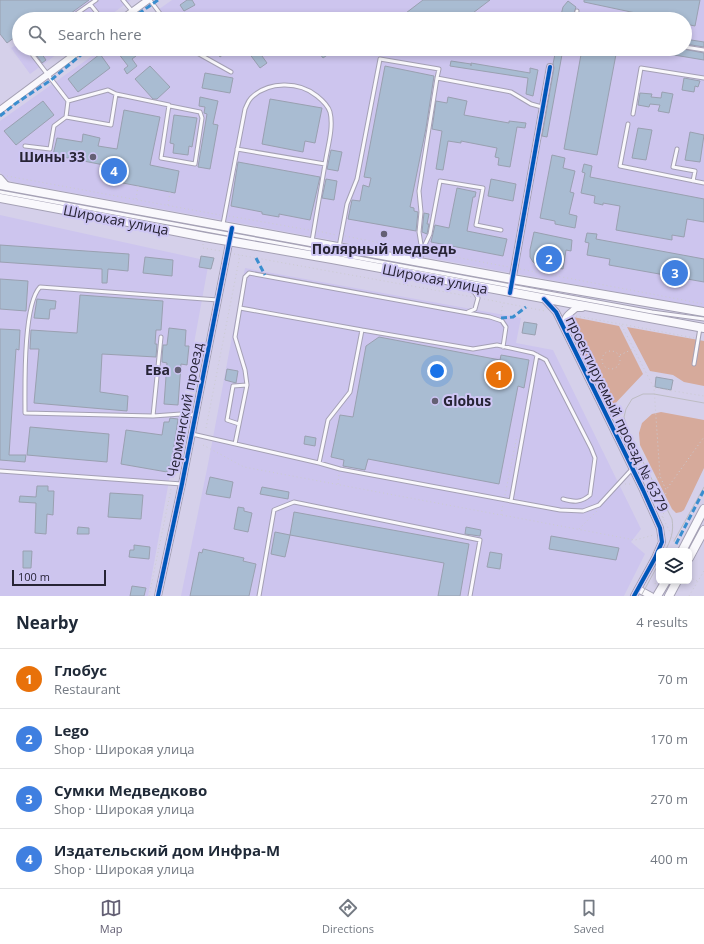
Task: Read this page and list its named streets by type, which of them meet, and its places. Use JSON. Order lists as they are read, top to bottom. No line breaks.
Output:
{"streets":{"main road":["Широкая улица"],"street":["Чермянский проезд","проектируемый проезд № 6379"]},"crossings":[["Широкая улица","Чермянский проезд"],["Широкая улица","проектируемый проезд № 6379"]],"places":["Шины 33","Полярный медведь","Ева","Globus"],"scale_bar":"100 m","page":{"search":"Search here","pins":["4","2","3","1"],"scale":"100 m","heading":["Nearby","4 results"],"list":[{"mark":"1","name":"Глобус","note":"Restaurant","value":"70 m"},{"mark":"2","name":"Lego","note":"Shop · Широкая улица","value":"170 m"},{"mark":"3","name":"Сумки Медведково","note":"Shop · Широкая улица","value":"270 m"},{"mark":"4","name":"Издательский дом Инфра-М","note":"Shop · Широкая улица","value":"400 m"}],"nav":["Map","Directions","Saved"]}}
